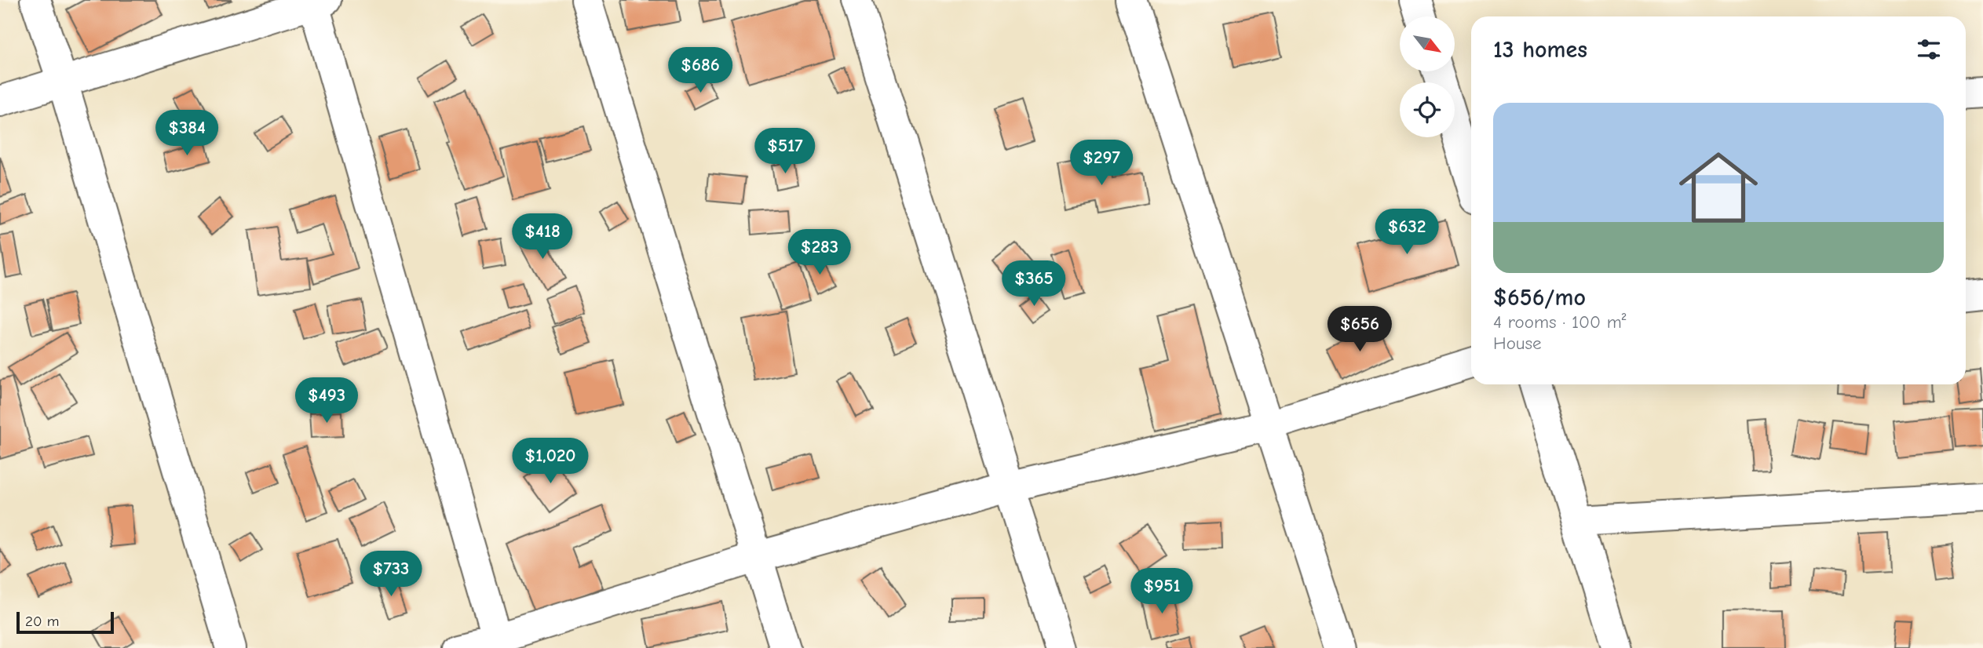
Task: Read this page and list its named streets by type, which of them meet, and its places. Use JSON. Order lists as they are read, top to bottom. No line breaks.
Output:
{"scale_bar":"20 m","north":"bottom right","page":{"heading":"13 homes","price":["$686","$384","$517","$297","$632","$418","$283","$365","$656","$493","$1,020","$733","$951"],"list":[{"name":"$656/mo","note":"4 rooms · 100 m² · House"}],"scale":"20 m"}}
